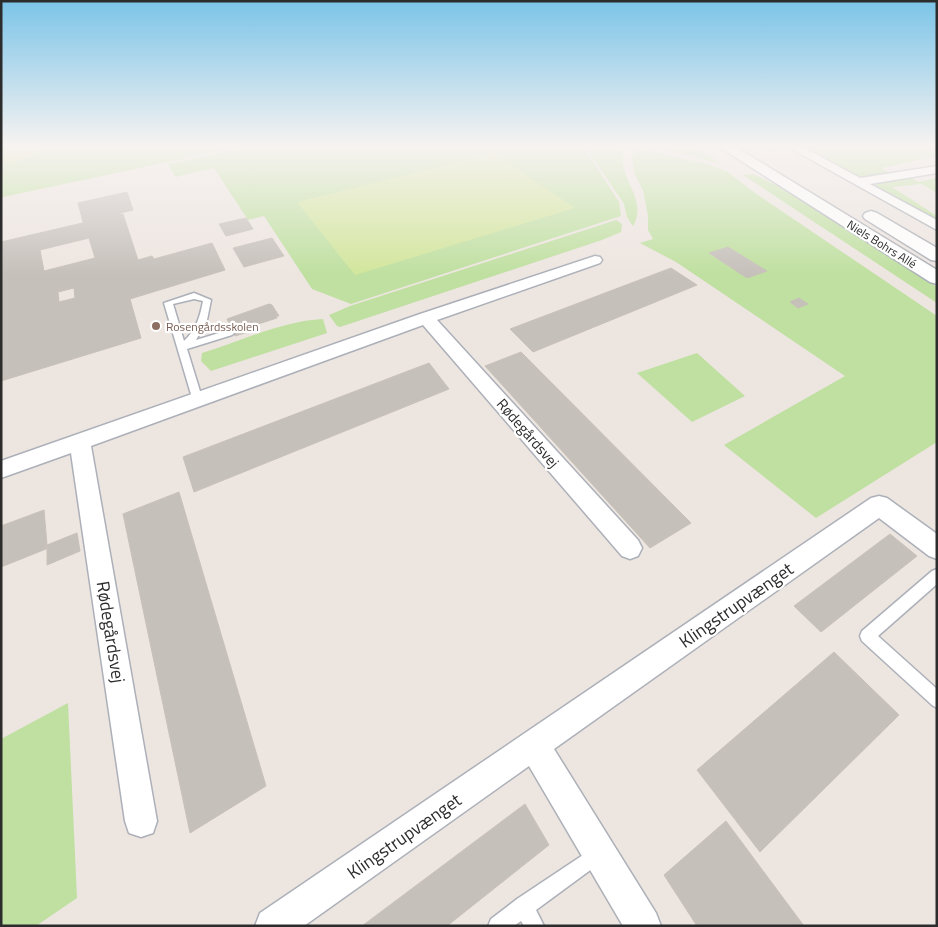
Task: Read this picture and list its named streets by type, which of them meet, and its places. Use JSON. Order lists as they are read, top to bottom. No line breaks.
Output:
{"streets":{"street":["Niels Bohrs Allé","Rødegårdsvej","Klingstrupvænget"]},"places":["Rosengårdsskolen"]}
